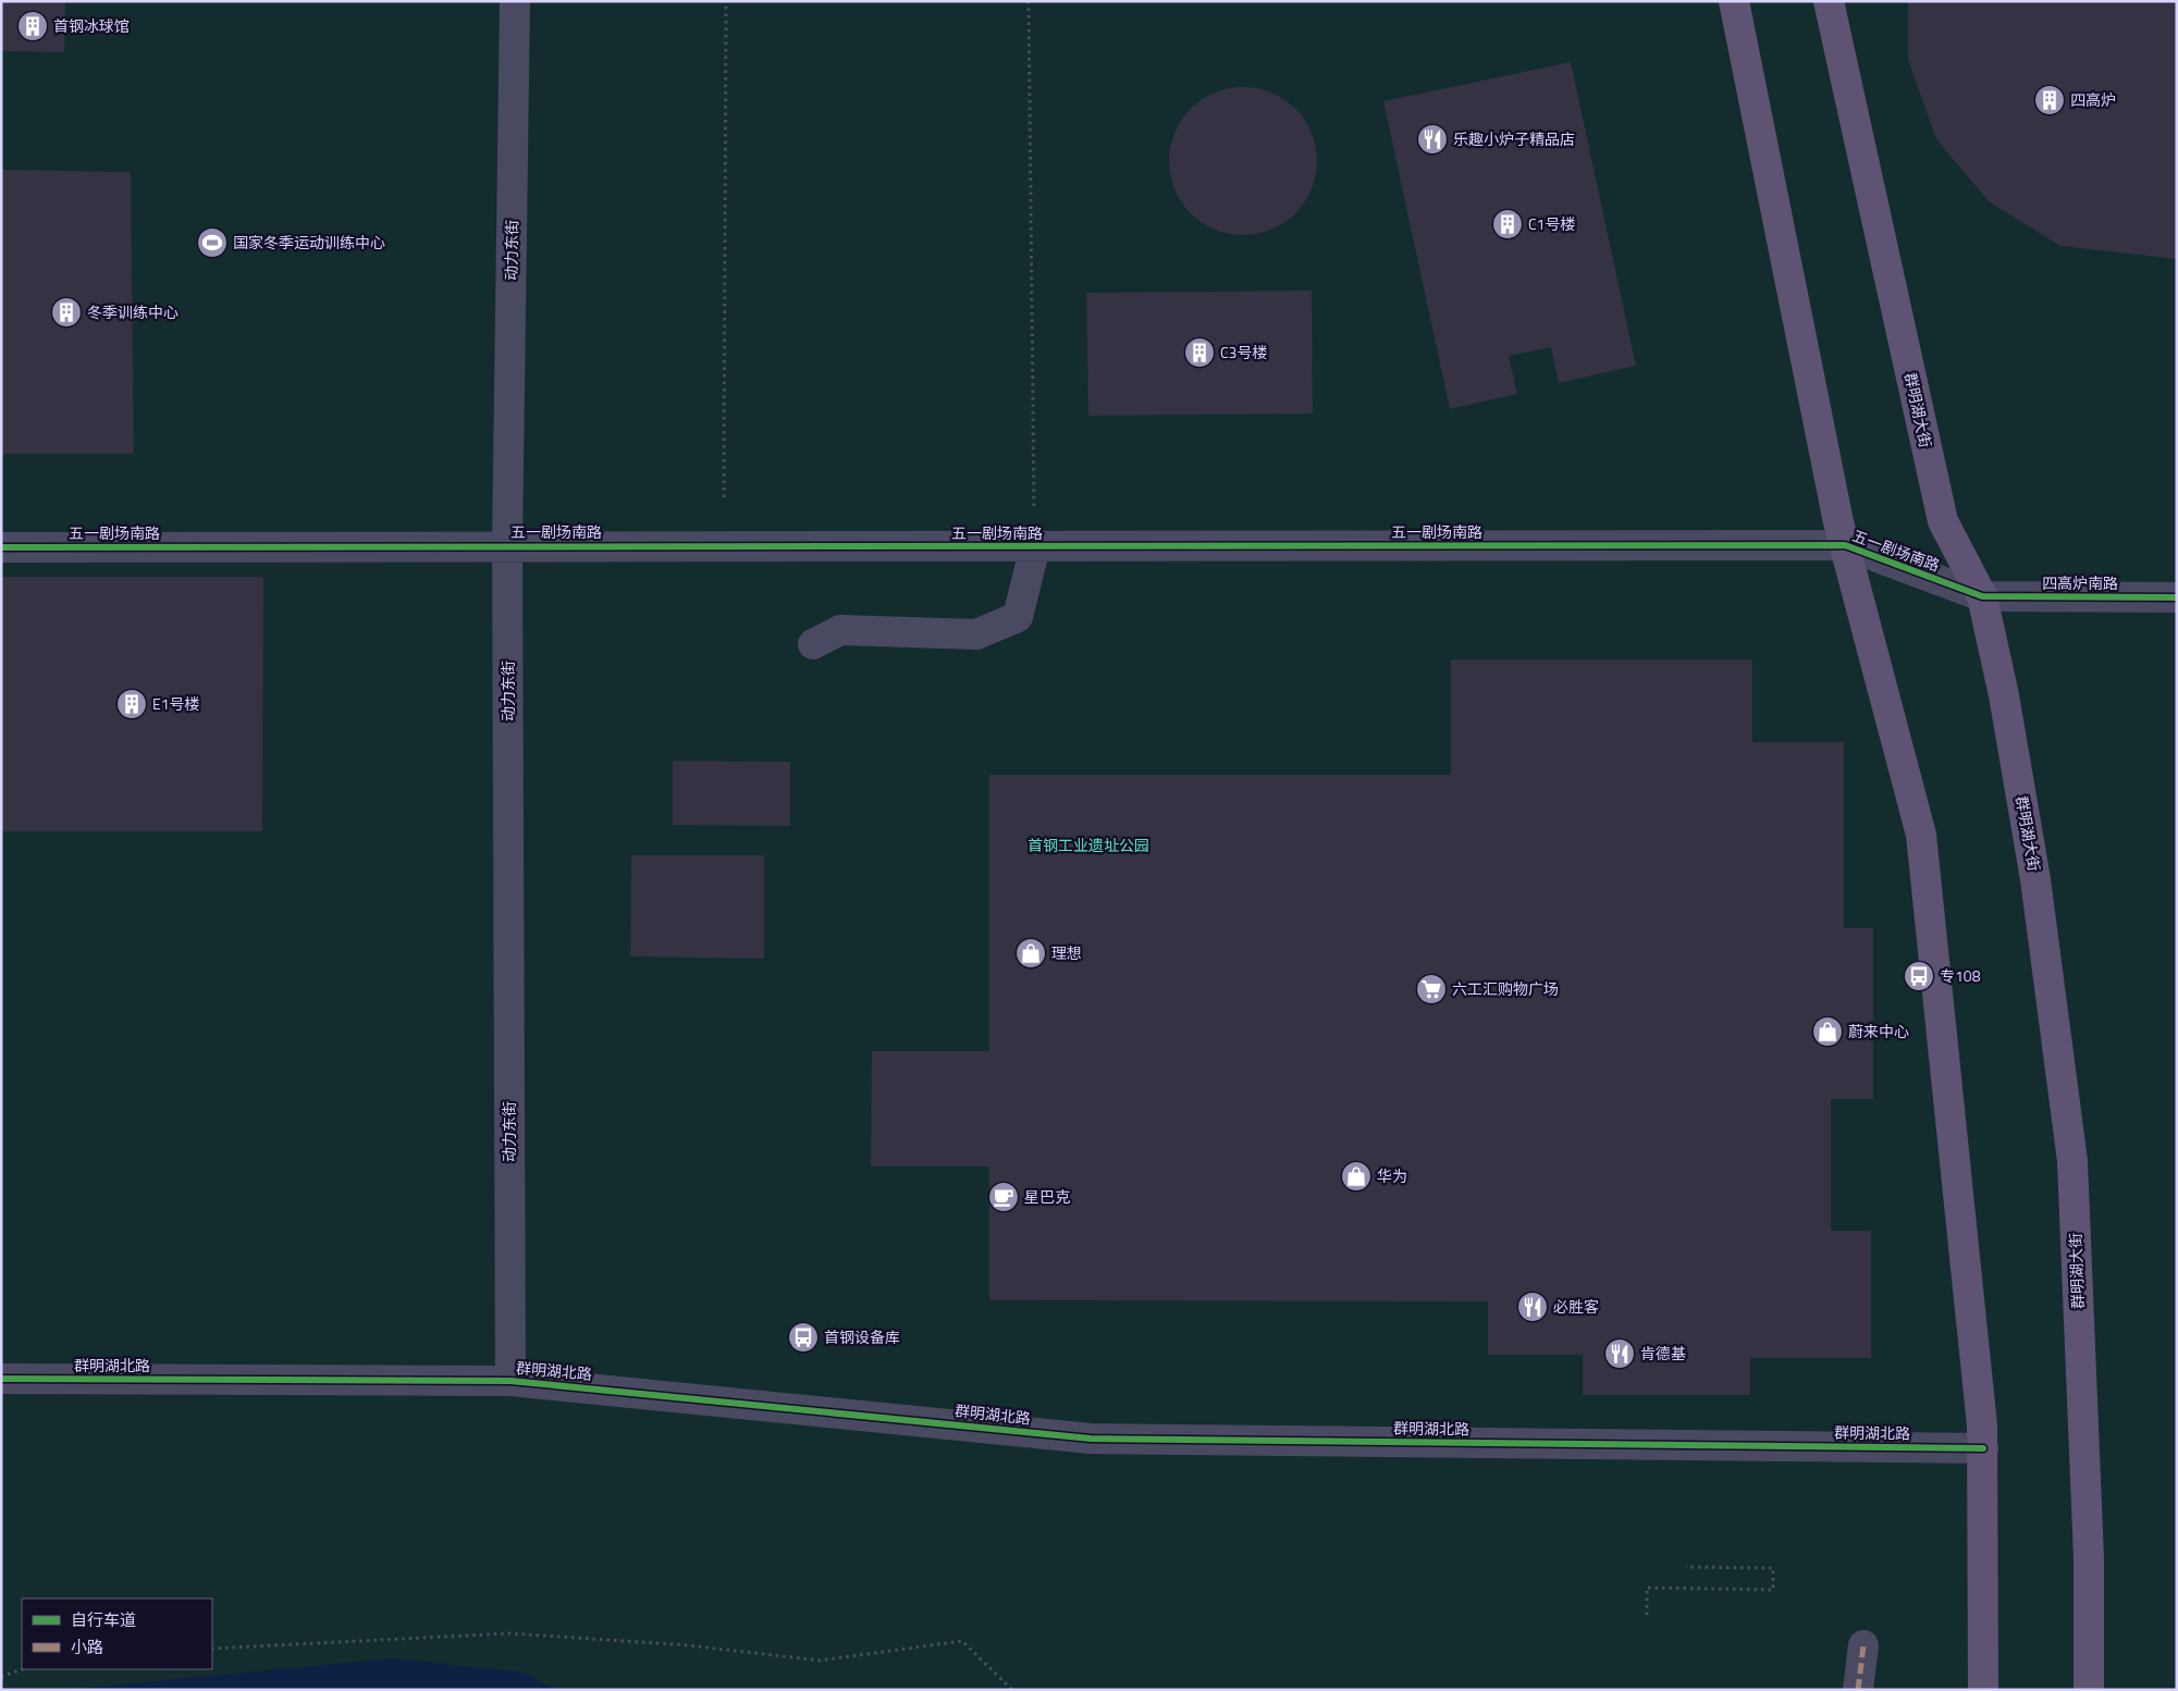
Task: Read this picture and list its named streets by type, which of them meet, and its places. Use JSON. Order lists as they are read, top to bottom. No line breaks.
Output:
{"streets":{"main road":["群明湖大街"],"street":["动力东街","五一剧场南路","四高炉南路","群明湖北路"]},"crossings":[["动力东街","五一剧场南路"],["动力东街","群明湖北路"],["群明湖大街","五一剧场南路"],["群明湖大街","四高炉南路"],["五一剧场南路","四高炉南路"]],"parks":["首钢工业遗址公园"],"places":{"building":["首钢冰球馆","四高炉","C1号楼","冬季训练中心","C3号楼","E1号楼"],"restaurant":["乐趣小炉子精品店","必胜客","肯德基"],"sports":["国家冬季运动训练中心"],"shop":["理想","蔚来中心","华为"],"bus stop":["专108","首钢设备库"],"supermarket":["六工汇购物广场"],"cafe":["星巴克"]},"legend":["自行车道","小路"]}
